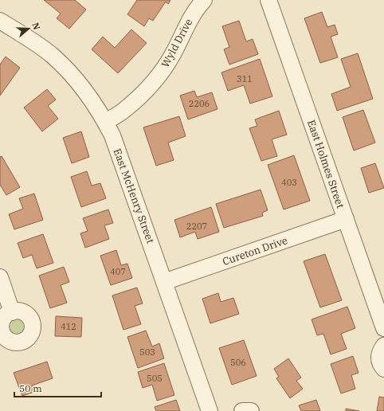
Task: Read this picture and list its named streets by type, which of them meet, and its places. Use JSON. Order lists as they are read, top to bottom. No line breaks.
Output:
{"streets":{"street":["Wyld Drive","East Holmes Street","East McHenry Street","Cureton Drive"]},"crossings":[["Wyld Drive","East McHenry Street"],["East Holmes Street","Cureton Drive"],["East McHenry Street","Cureton Drive"]],"house_numbers":["311","2206","403","2207","407","412","503","506","505"],"scale_bar":"50 m","north":"right"}
